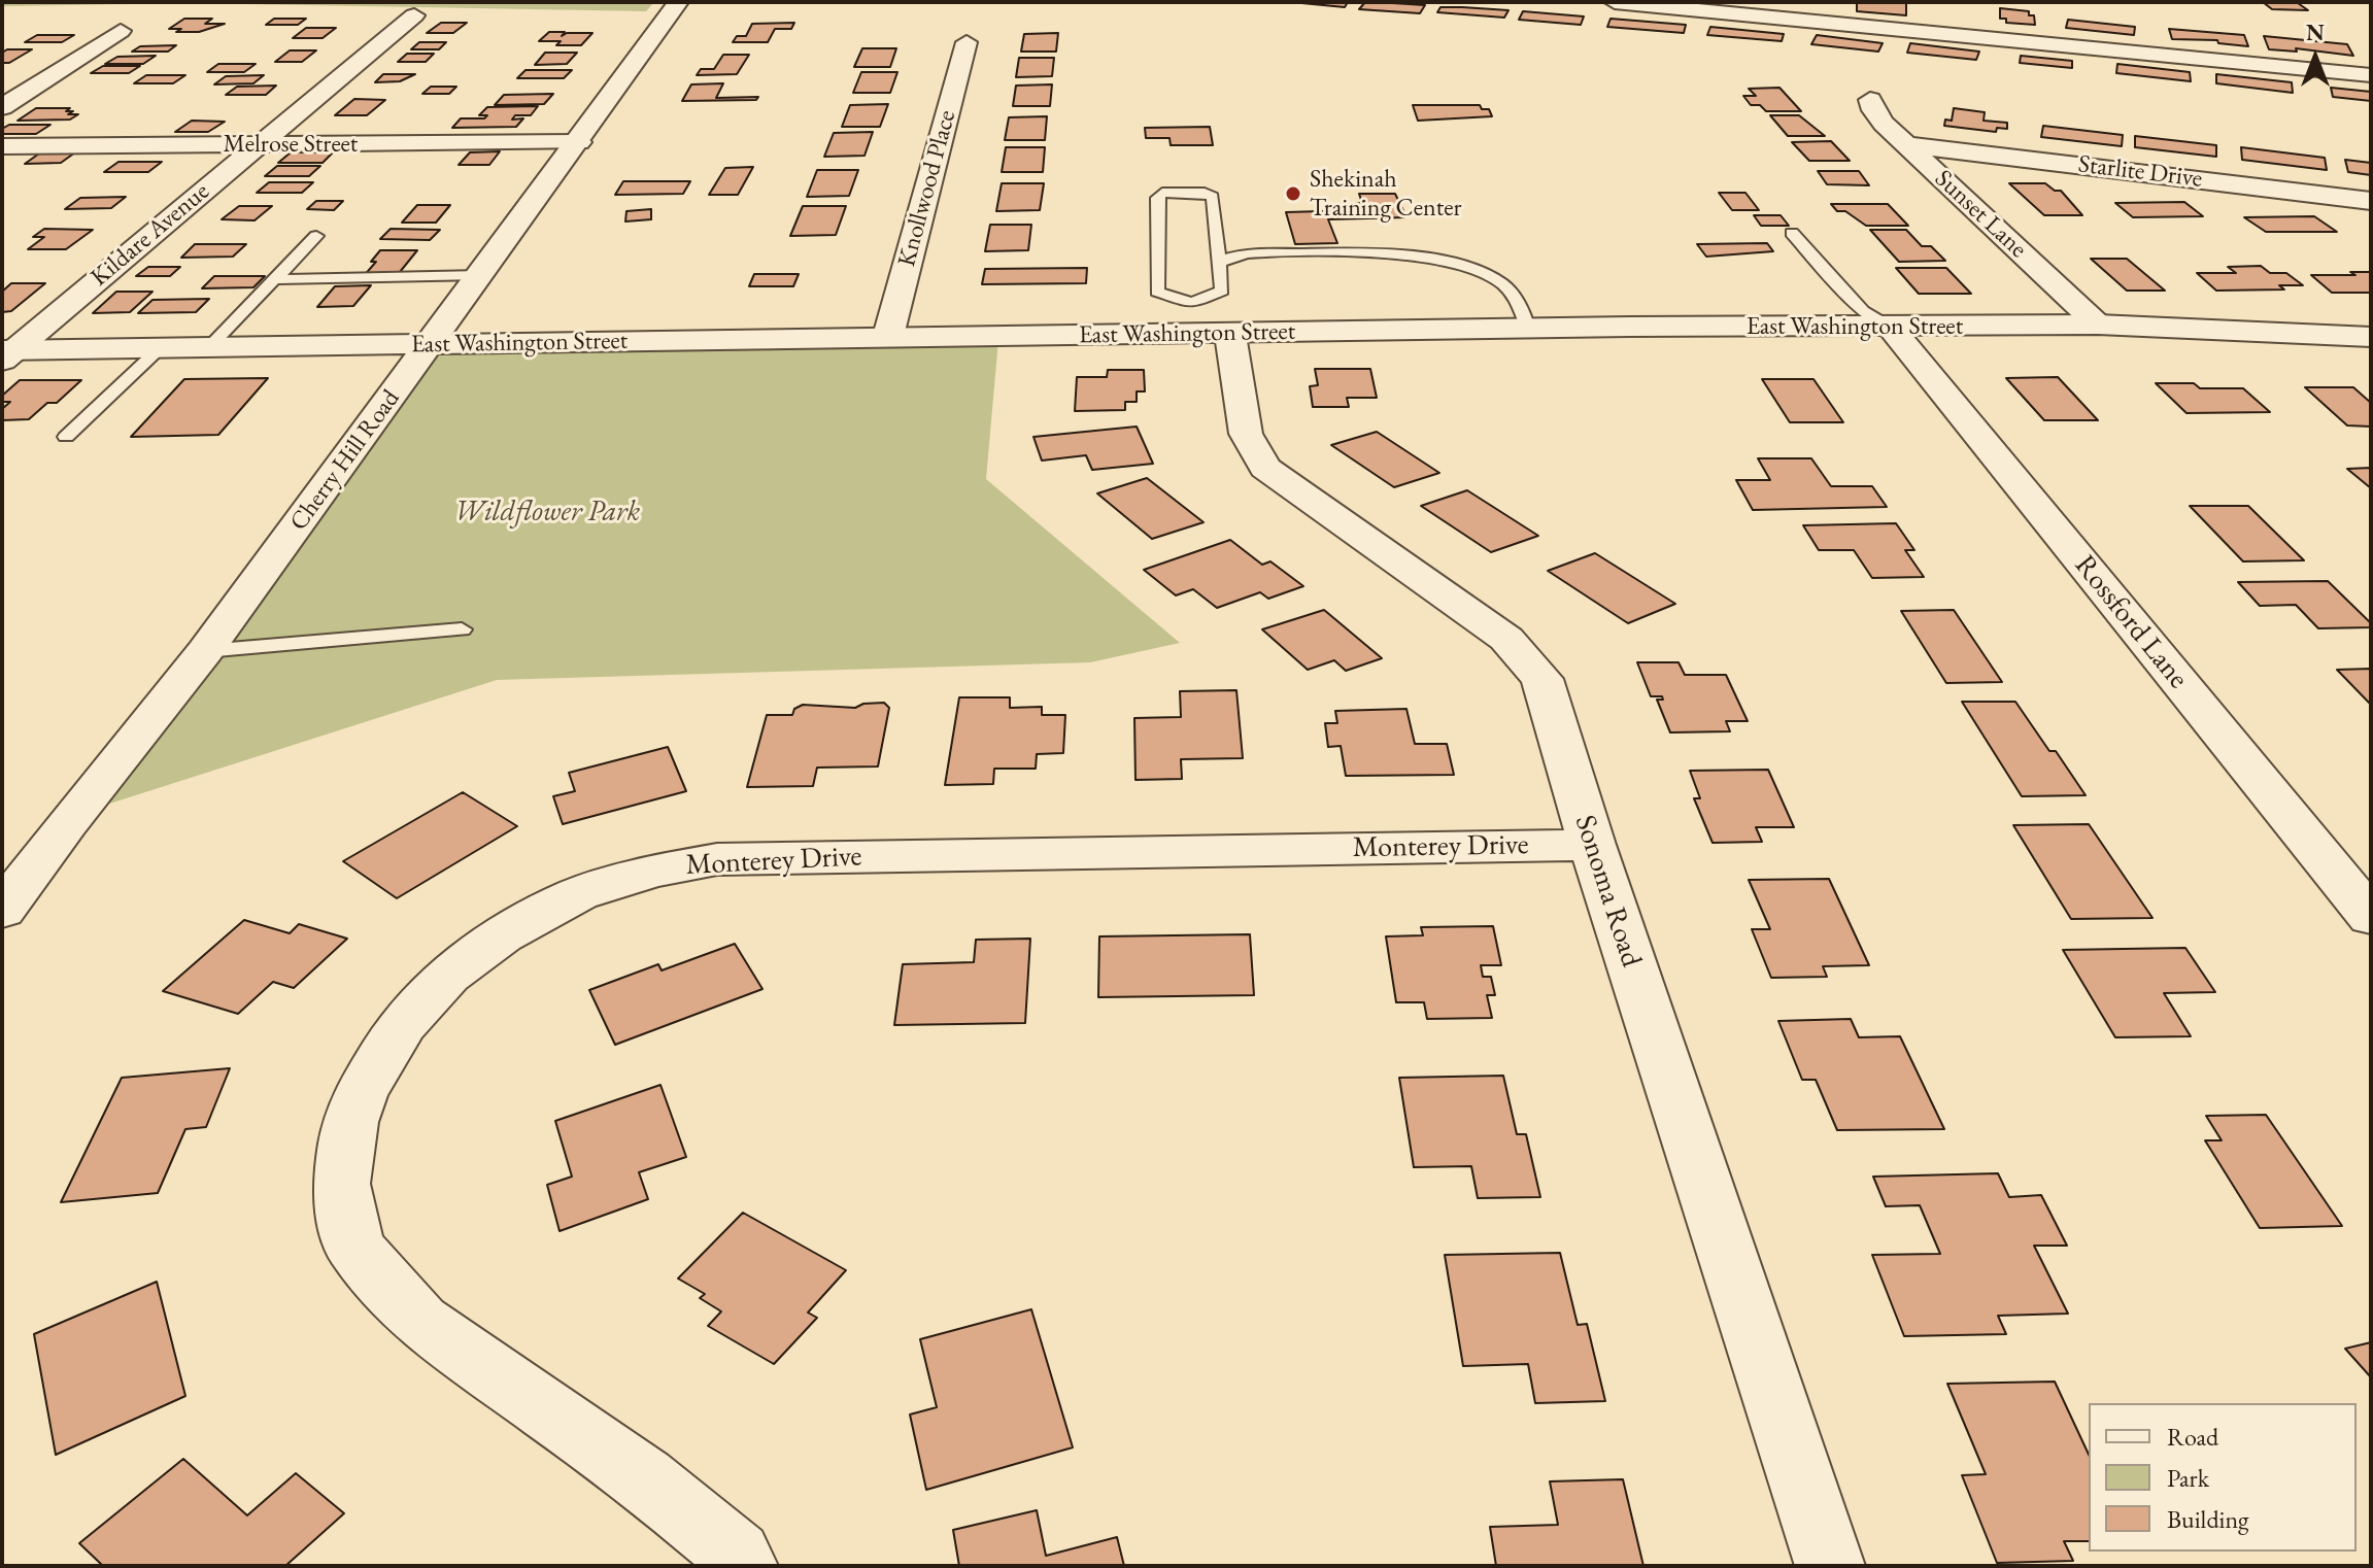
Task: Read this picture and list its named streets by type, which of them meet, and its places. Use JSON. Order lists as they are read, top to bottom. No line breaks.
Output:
{"streets":{"street":["Melrose Street","Starlite Drive","Knollwood Place","Sunset Lane","Kildare Avenue","East Washington Street","Cherry Hill Road","Rossford Lane","Monterey Drive","Sonoma Road"]},"crossings":[["Melrose Street","Kildare Avenue"],["Melrose Street","Cherry Hill Road"],["Starlite Drive","Sunset Lane"],["Knollwood Place","East Washington Street"],["Sunset Lane","East Washington Street"],["Kildare Avenue","East Washington Street"],["East Washington Street","Cherry Hill Road"],["East Washington Street","Rossford Lane"],["East Washington Street","Sonoma Road"],["Monterey Drive","Sonoma Road"]],"parks":["Wildflower Park"],"places":["Shekinah Training Center"],"legend":["Road","Park","Building"],"north":"top"}
